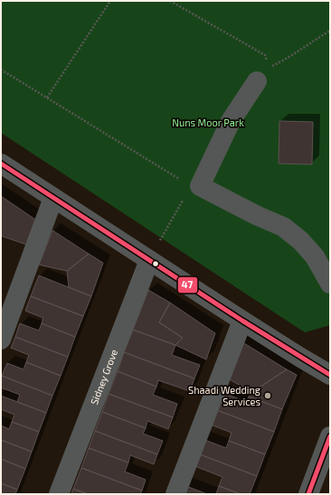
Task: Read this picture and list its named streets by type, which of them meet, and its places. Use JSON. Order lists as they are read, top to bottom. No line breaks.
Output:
{"streets":{"street":["Sidney Grove"]},"parks":["Nuns Moor Park"],"places":["Shaadi Wedding Services"],"lines":["transit line 47"]}
